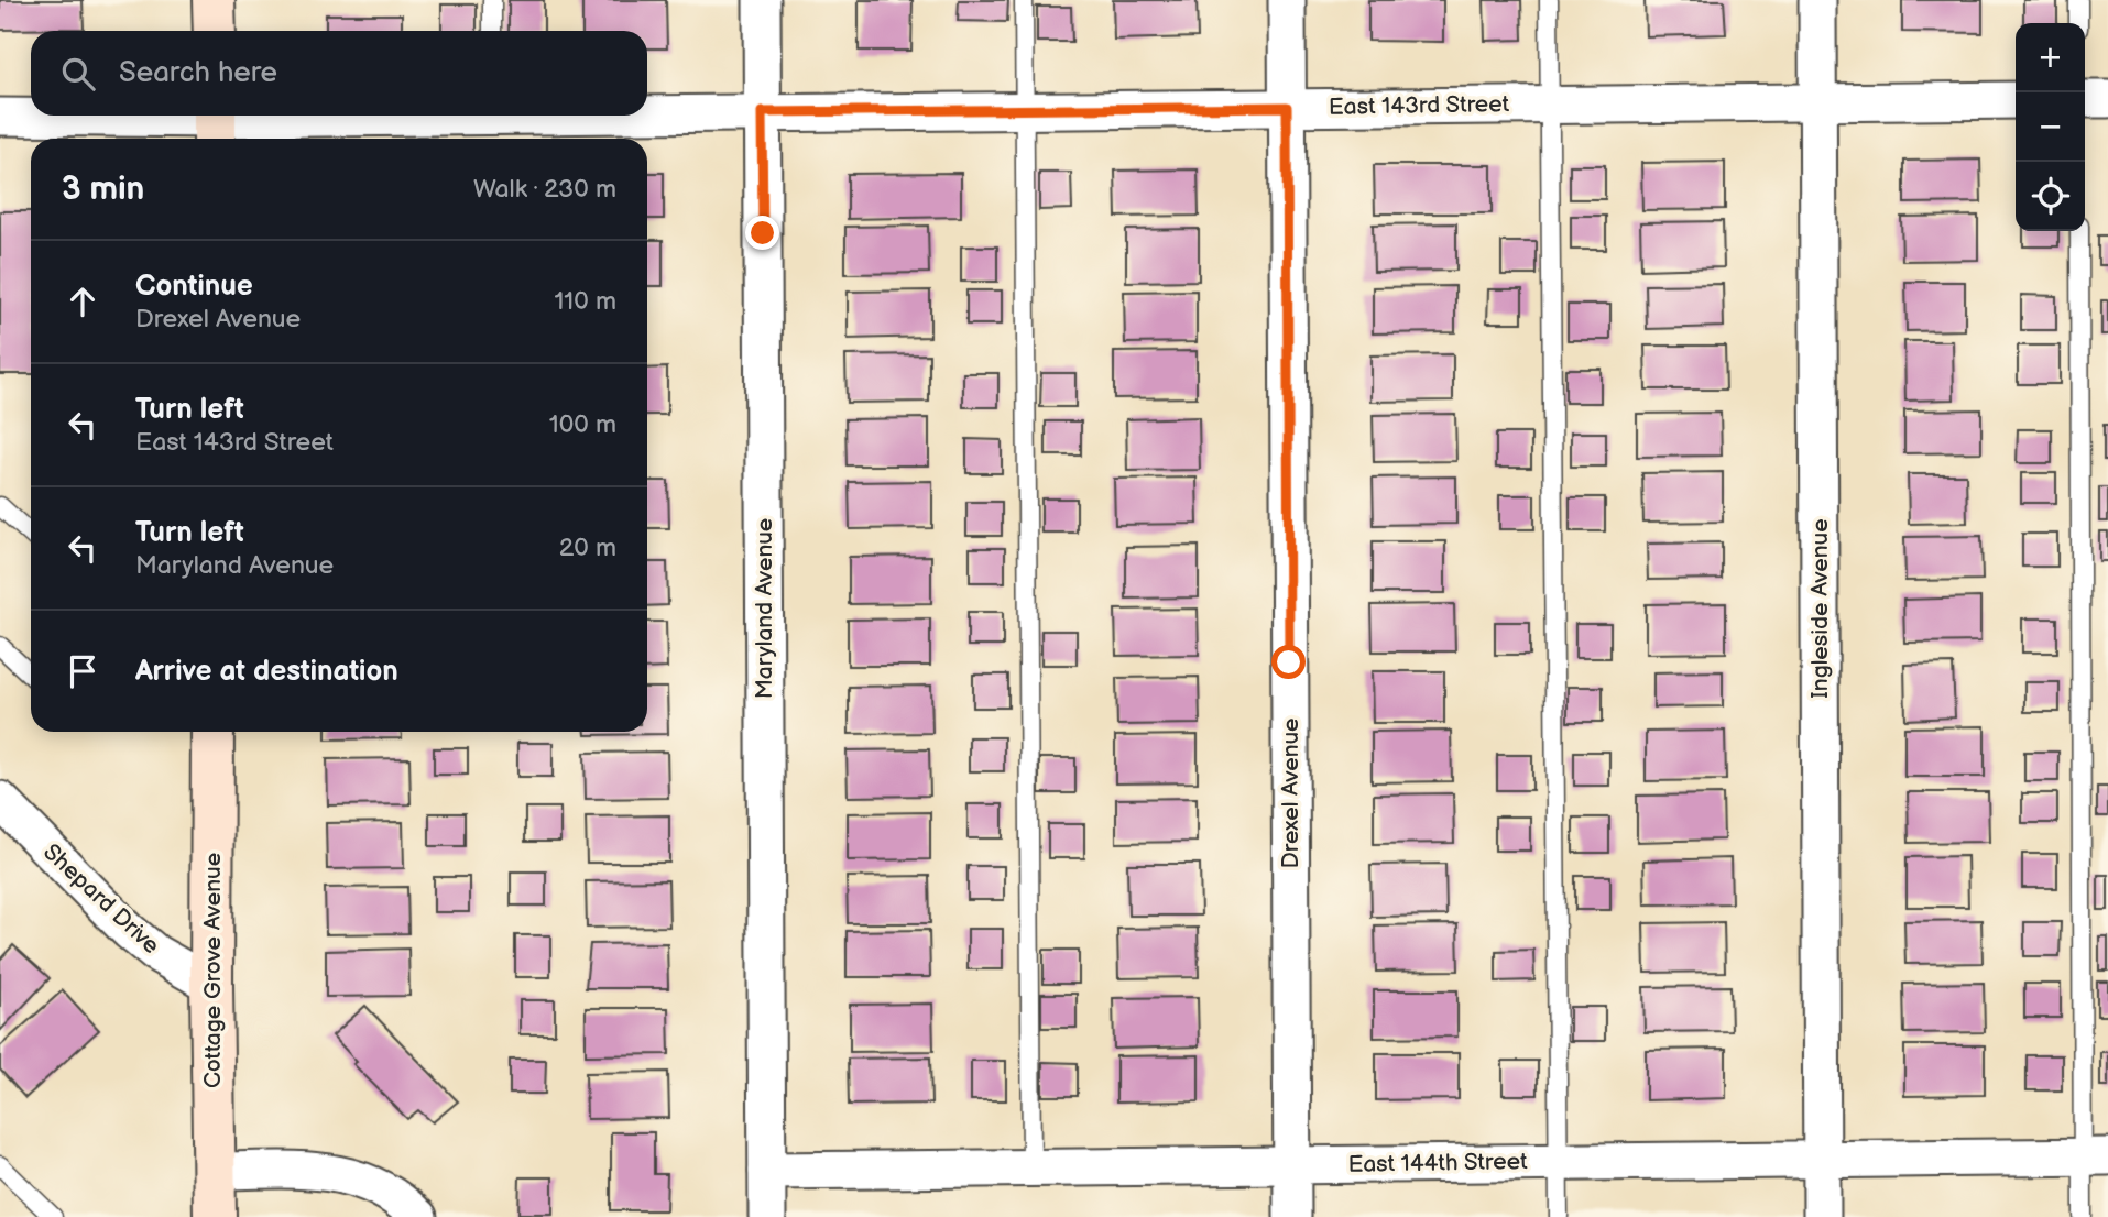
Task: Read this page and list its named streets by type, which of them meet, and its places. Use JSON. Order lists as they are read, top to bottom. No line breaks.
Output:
{"streets":{"street":["East 143rd Street","Maryland Avenue","Ingleside Avenue","Drexel Avenue","Shepard Drive","Cottage Grove Avenue","East 144th Street"]},"crossings":[["East 143rd Street","Maryland Avenue"],["East 143rd Street","Ingleside Avenue"],["East 143rd Street","Drexel Avenue"],["Maryland Avenue","East 144th Street"],["Ingleside Avenue","East 144th Street"],["Drexel Avenue","East 144th Street"],["Shepard Drive","Cottage Grove Avenue"]],"page":{"map_buttons":["+","−"],"search":"Search here","heading":["3 min","Walk · 230 m"],"list":[["Continue","Drexel Avenue","110 m"],["Turn left","East 143rd Street","100 m"],["Turn left","Maryland Avenue","20 m"],"Arrive at destination"]}}
